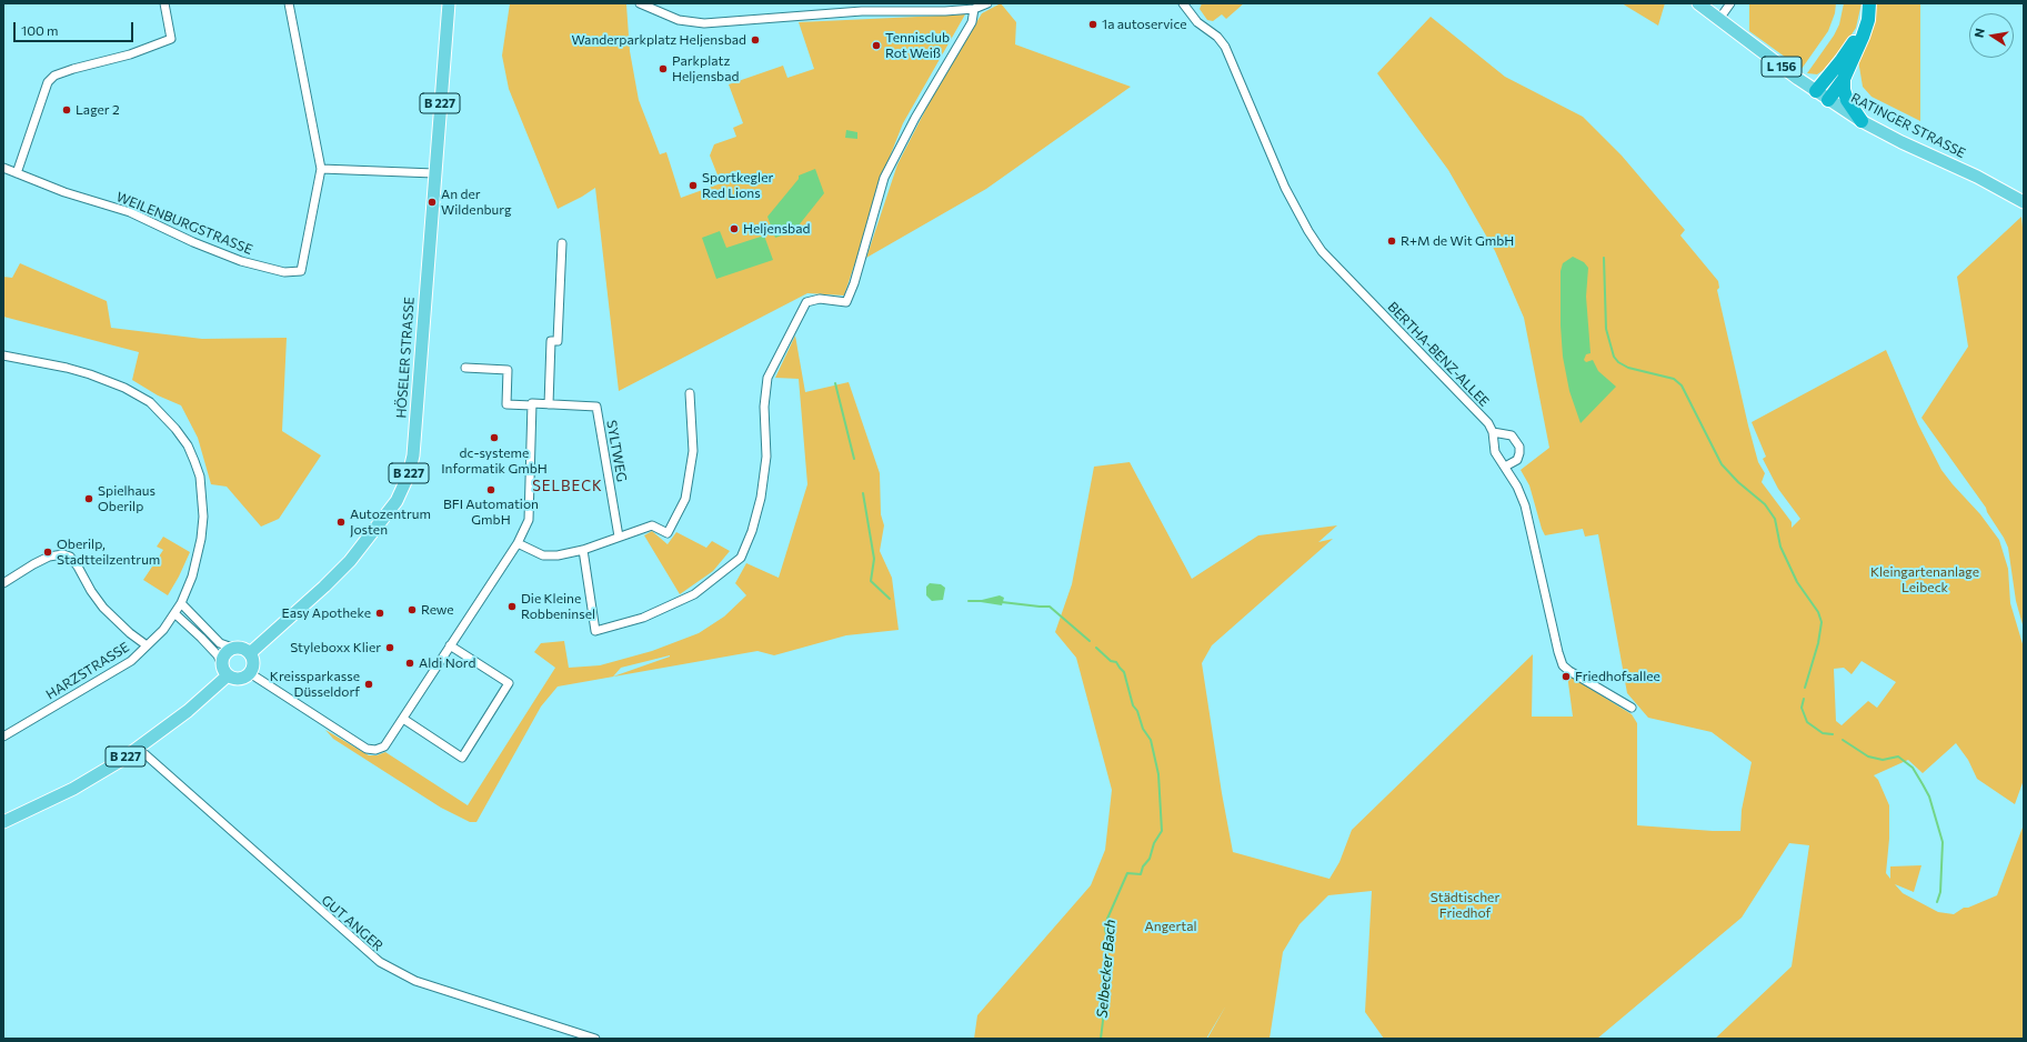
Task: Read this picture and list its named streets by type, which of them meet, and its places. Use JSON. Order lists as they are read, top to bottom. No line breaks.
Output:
{"streets":{"main road":["L 156","B 227","RATINGER STRASSE","HÖSELER STRASSE"],"street":["WEILENBURGSTRASSE","BERTHA-BENZ-ALLEE","SYLTWEG","HARZSTRASSE","GUT ANGER"]},"crossings":[["B 227","HÖSELER STRASSE"],["B 227","GUT ANGER"]],"districts":["SELBECK"],"water":["Selbecker Bach"],"parks":["Kleingartenanlage Leibeck","Städtischer Friedhof","Angertal"],"places":["1a autoservice","Wanderparkplatz Heljensbad","Tennisclub Rot Weiß","Parkplatz Heljensbad","Lager 2","Sportkegler Red Lions","An der Wildenburg","Heljensbad","R+M de Wit GmbH","dc-systeme Informatik GmbH","BFI Automation GmbH","Spielhaus Oberilp","Autozentrum Josten","Oberilp, Stadtteilzentrum","Die Kleine Robbeninsel","Rewe","Easy Apotheke","Styleboxx Klier","Aldi Nord","Friedhofsallee","Kreissparkasse Düsseldorf"],"scale_bar":"100 m","north":"left"}
